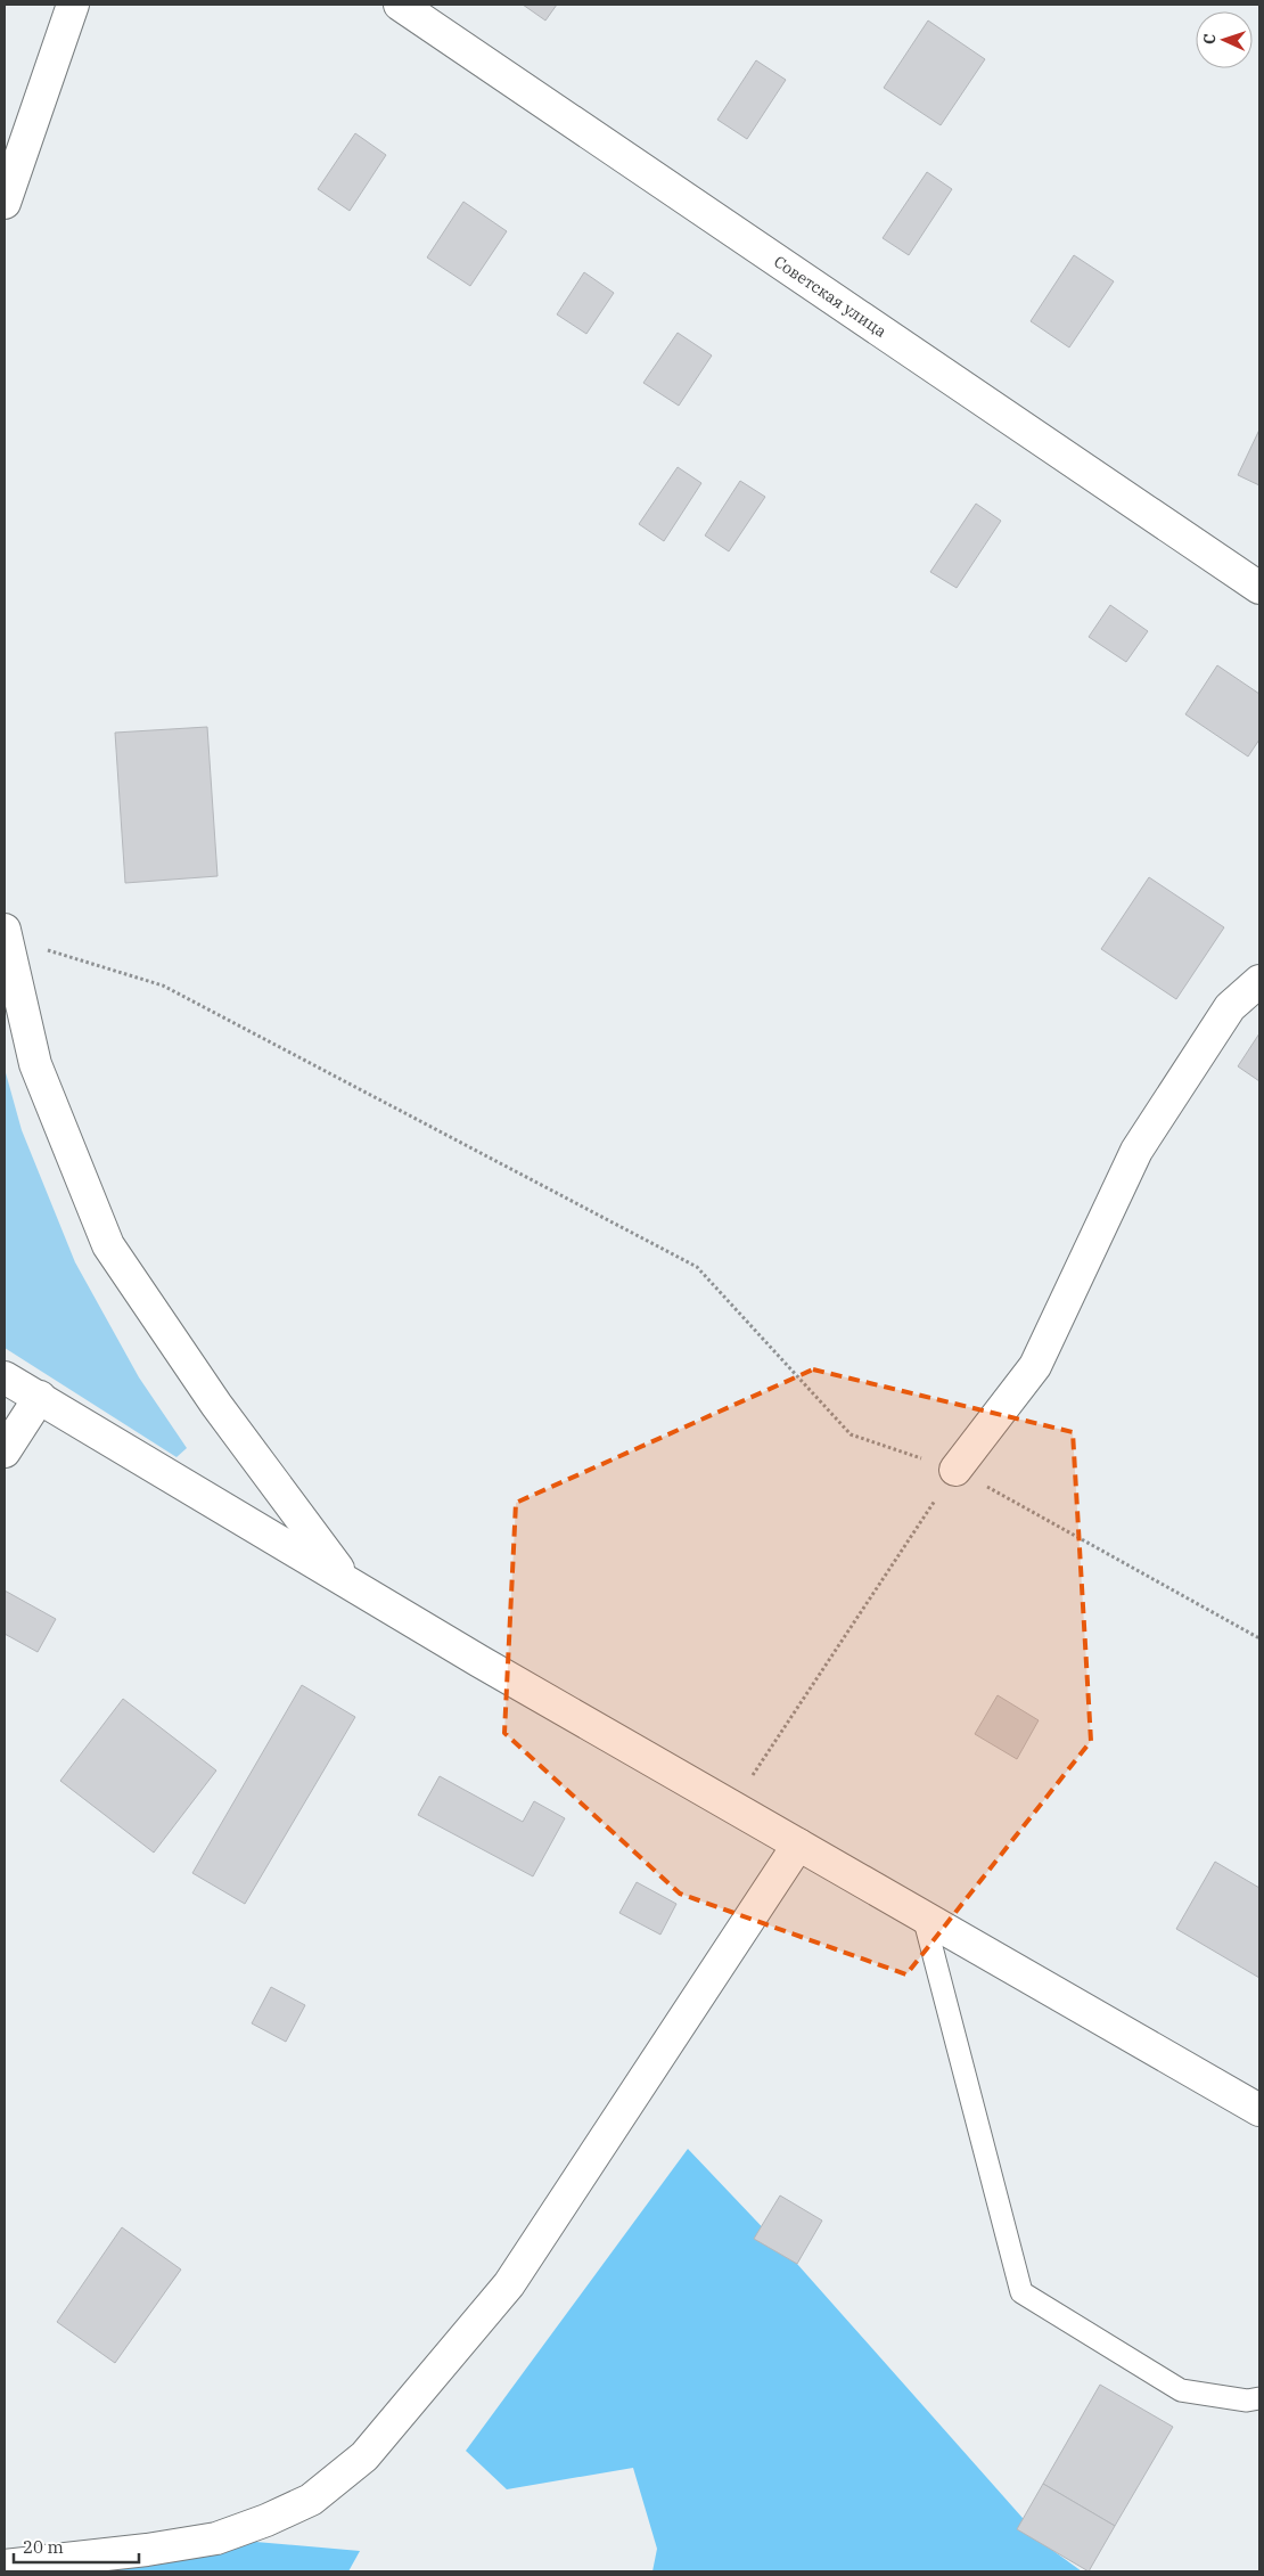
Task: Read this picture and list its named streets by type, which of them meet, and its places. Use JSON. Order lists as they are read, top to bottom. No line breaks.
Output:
{"streets":{"main road":["Советская улица"]},"scale_bar":"20 m","north":"left"}
